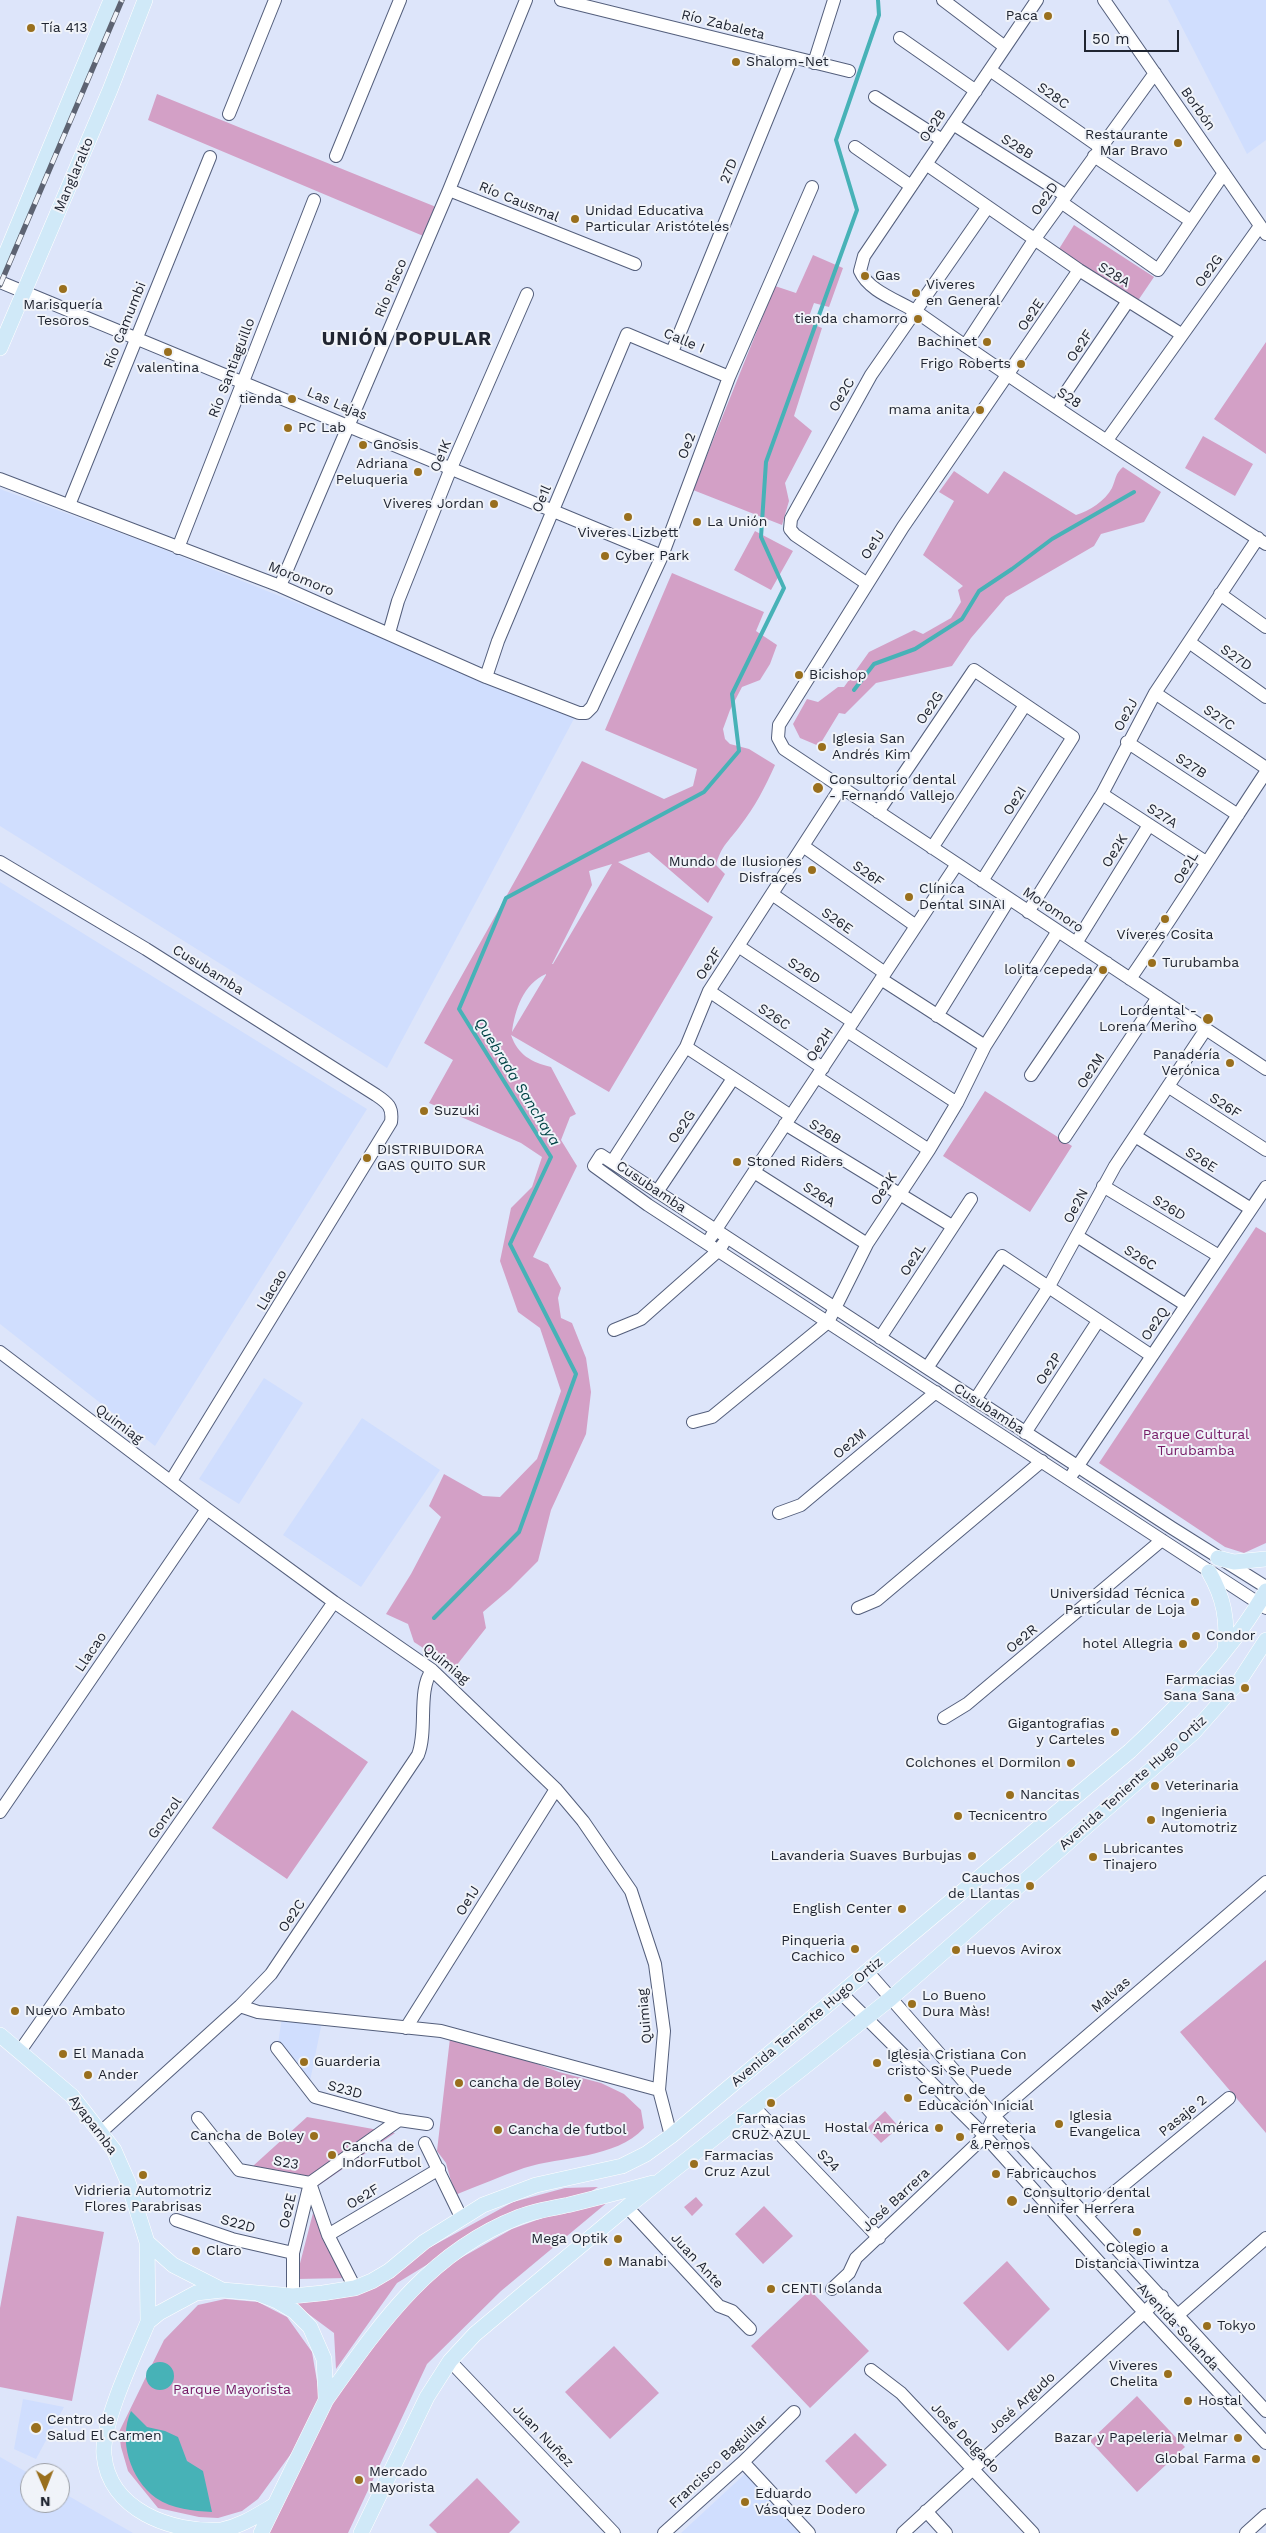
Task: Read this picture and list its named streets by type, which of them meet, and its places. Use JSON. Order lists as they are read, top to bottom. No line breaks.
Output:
{"streets":{"main road":["Manglaralto","Avenida Teniente Hugo Ortiz","Ayapamba"],"street":["Río Zabaleta","S28C","Borbón","Oe2B","S28B","27D","Oe2D","Río Causmal","Oe2G","S28A","Río Pisco","Oe2E","Río Camumbi","Calle I","Oe2F","Río Santiaguillo","Oe2C","S28","Las Lajas","Oe2","Oe1K","Oe1l","Oe1J","Moromoro","S27D","Oe2J","S27C","S27B","Oe2I","S27A","Oe2K","Oe2L","S26F","S26E","Cusubamba","S26D","S26C","Oe2H","Oe2M","S26B","S26A","Oe2N","Llacao","Oe2Q","Oe2P","Quimiag","Oe2R","Gonzol","Malvas","S23D","Pasaje 2","S24","S23","José Barrera","S22D","Juan Ante","Avenida Solanda","José Argudo","Juan Nuñez","José Delgado","Francisco Baguillar"]},"crossings":[["Río Zabaleta","27D"],["S28C","Oe2B"],["S28C","S28B"],["S28C","Oe2D"],["Borbón","Oe2D"],["Borbón","Oe2G"],["Oe2B","S28B"],["Oe2B","S28A"],["Oe2B","S28"],["S28B","Oe2D"],["27D","Calle I"],["Manglaralto","Las Lajas"],["Oe2D","S28A"],["Oe2D","S28"],["Río Causmal","Río Pisco"],["Oe2G","S28A"],["Oe2G","Moromoro"],["Oe2G","Oe2I"],["Oe2G","Cusubamba"],["Oe2G","S26B"],["S28A","Oe2E"],["S28A","Oe2F"],["S28A","Oe2C"],["Río Pisco","Las Lajas"],["Río Pisco","Moromoro"],["Oe2E","S28"],["Oe2E","Oe1J"],["Oe2E","Avenida Teniente Hugo Ortiz"],["Oe2E","S23D"],["Oe2E","S23"],["Oe2E","S22D"],["Río Camumbi","Las Lajas"],["Río Camumbi","Moromoro"],["Calle I","Oe2"],["Calle I","Oe1l"],["Oe2F","S28"],["Oe2F","Moromoro"],["Oe2F","S26F"],["Oe2F","S26E"],["Oe2F","Cusubamba"],["Oe2F","S26D"],["Oe2F","S26C"],["Oe2F","S26B"],["Oe2F","S23"],["Río Santiaguillo","Las Lajas"],["Río Santiaguillo","Moromoro"],["Oe2C","S28"],["Oe2C","Oe1J"],["Oe2C","Quimiag"],["Oe2C","Ayapamba"],["S28","Oe1J"],["S28","Oe2J"],["Las Lajas","Oe2"],["Las Lajas","Oe1K"],["Las Lajas","Oe1l"],["Oe2","Moromoro"],["Oe1K","Moromoro"],["Oe1l","Moromoro"],["Oe1J","Moromoro"],["Oe1J","Quimiag"],["Moromoro","Oe2J"],["Moromoro","Oe2I"],["Moromoro","Oe2K"],["Moromoro","Oe2L"],["Moromoro","Oe2H"],["Moromoro","Oe2M"],["Moromoro","Oe2N"],["S27D","Oe2J"],["Oe2J","S27C"],["Oe2J","S27B"],["Oe2J","S27A"],["S27B","Oe2L"],["S27A","Oe2K"],["S27A","Oe2L"],["Oe2K","S26E"],["Oe2K","Cusubamba"],["Oe2K","S26D"],["Oe2K","S26C"],["Oe2K","S26B"],["Oe2K","S26A"],["Oe2L","Cusubamba"],["Oe2L","S26B"],["S26F","Oe2H"],["S26F","Oe2N"],["S26E","Oe2H"],["S26E","Oe2N"],["S26E","Oe2Q"],["Cusubamba","Oe2H"],["Cusubamba","Oe2M"],["Cusubamba","Oe2N"],["Cusubamba","Llacao"],["Cusubamba","Oe2Q"],["Cusubamba","Oe2P"],["Cusubamba","Oe2R"],["Cusubamba","Avenida Teniente Hugo Ortiz"],["S26D","Oe2H"],["S26D","Oe2N"],["S26D","Oe2Q"],["S26C","Oe2H"],["S26C","Oe2N"],["S26C","Oe2Q"],["Oe2H","S26B"],["Oe2H","S26A"],["Llacao","Quimiag"],["Quimiag","Avenida Teniente Hugo Ortiz"],["Quimiag","Gonzol"],["Avenida Teniente Hugo Ortiz","S24"],["Avenida Teniente Hugo Ortiz","S23"],["Avenida Teniente Hugo Ortiz","Juan Ante"],["Avenida Teniente Hugo Ortiz","Avenida Solanda"],["Avenida Teniente Hugo Ortiz","Juan Nuñez"],["Gonzol","Ayapamba"],["Malvas","José Barrera"],["Malvas","Avenida Solanda"],["Pasaje 2","Avenida Solanda"],["S24","José Barrera"],["José Barrera","Avenida Solanda"],["Avenida Solanda","José Argudo"],["José Argudo","José Delgado"]],"districts":["UNIÓN POPULAR"],"water":["Quebrada Sanchaya"],"parks":["Parque Cultural Turubamba","Parque Mayorista"],"places":["Paca","Tía 413","Shalom-Net","Restaurante Mar Bravo","Unidad Educativa Particular Aristóteles","Gas","Marisquería Tesoros","Viveres en General","tienda chamorro","Bachinet","valentina","Frigo Roberts","tienda","mama anita","PC Lab","Gnosis","Adriana Peluqueria","Viveres Jordan","Viveres Lizbett","La Unión","Cyber Park","Bicishop","Iglesia San Andrés Kim","Consultorio dental - Fernando Vallejo","Mundo de Ilusiones Disfraces","Clínica Dental SINAI","Víveres Cosita","Turubamba","lolita cepeda","Lordental - Lorena Merino","Panadería Verónica","Suzuki","DISTRIBUIDORA GAS QUITO SUR","Stoned Riders","Universidad Técnica Particular de Loja","Condor","hotel Allegria","Farmacias Sana Sana","Gigantografias y Carteles","Colchones el Dormilon","Veterinaria","Nancitas","Tecnicentro","Ingenieria Automotriz","Lavanderia Suaves Burbujas","Lubricantes Tinajero","Cauchos de Llantas","English Center","Pinqueria Cachico","Huevos Avirox","Lo Bueno Dura Màs!","Nuevo Ambato","El Manada","Guarderia","Iglesia Cristiana Con cristo Si Se Puede","Ander","cancha de Boley","Centro de Educación Inicial","Farmacias CRUZ AZUL","Iglesia Evangelica","Hostal América","Cancha de futbol","Cancha de Boley","Ferreteria & Pernos","Cancha de IndorFutbol","Farmacias Cruz Azul","Fabricauchos","Vidrieria Automotriz Flores Parabrisas","Consultorio dental Jennifer Herrera","Colegio a Distancia Tiwintza","Mega Optik","Claro","Manabi","CENTI Solanda","Tokyo","Viveres Chelita","Hostal","Centro de Salud El Carmen","Bazar y Papeleria Melmar","Global Farma","Mercado Mayorista","Eduardo Vásquez Dodero"],"scale_bar":"50 m","north":"bottom"}
